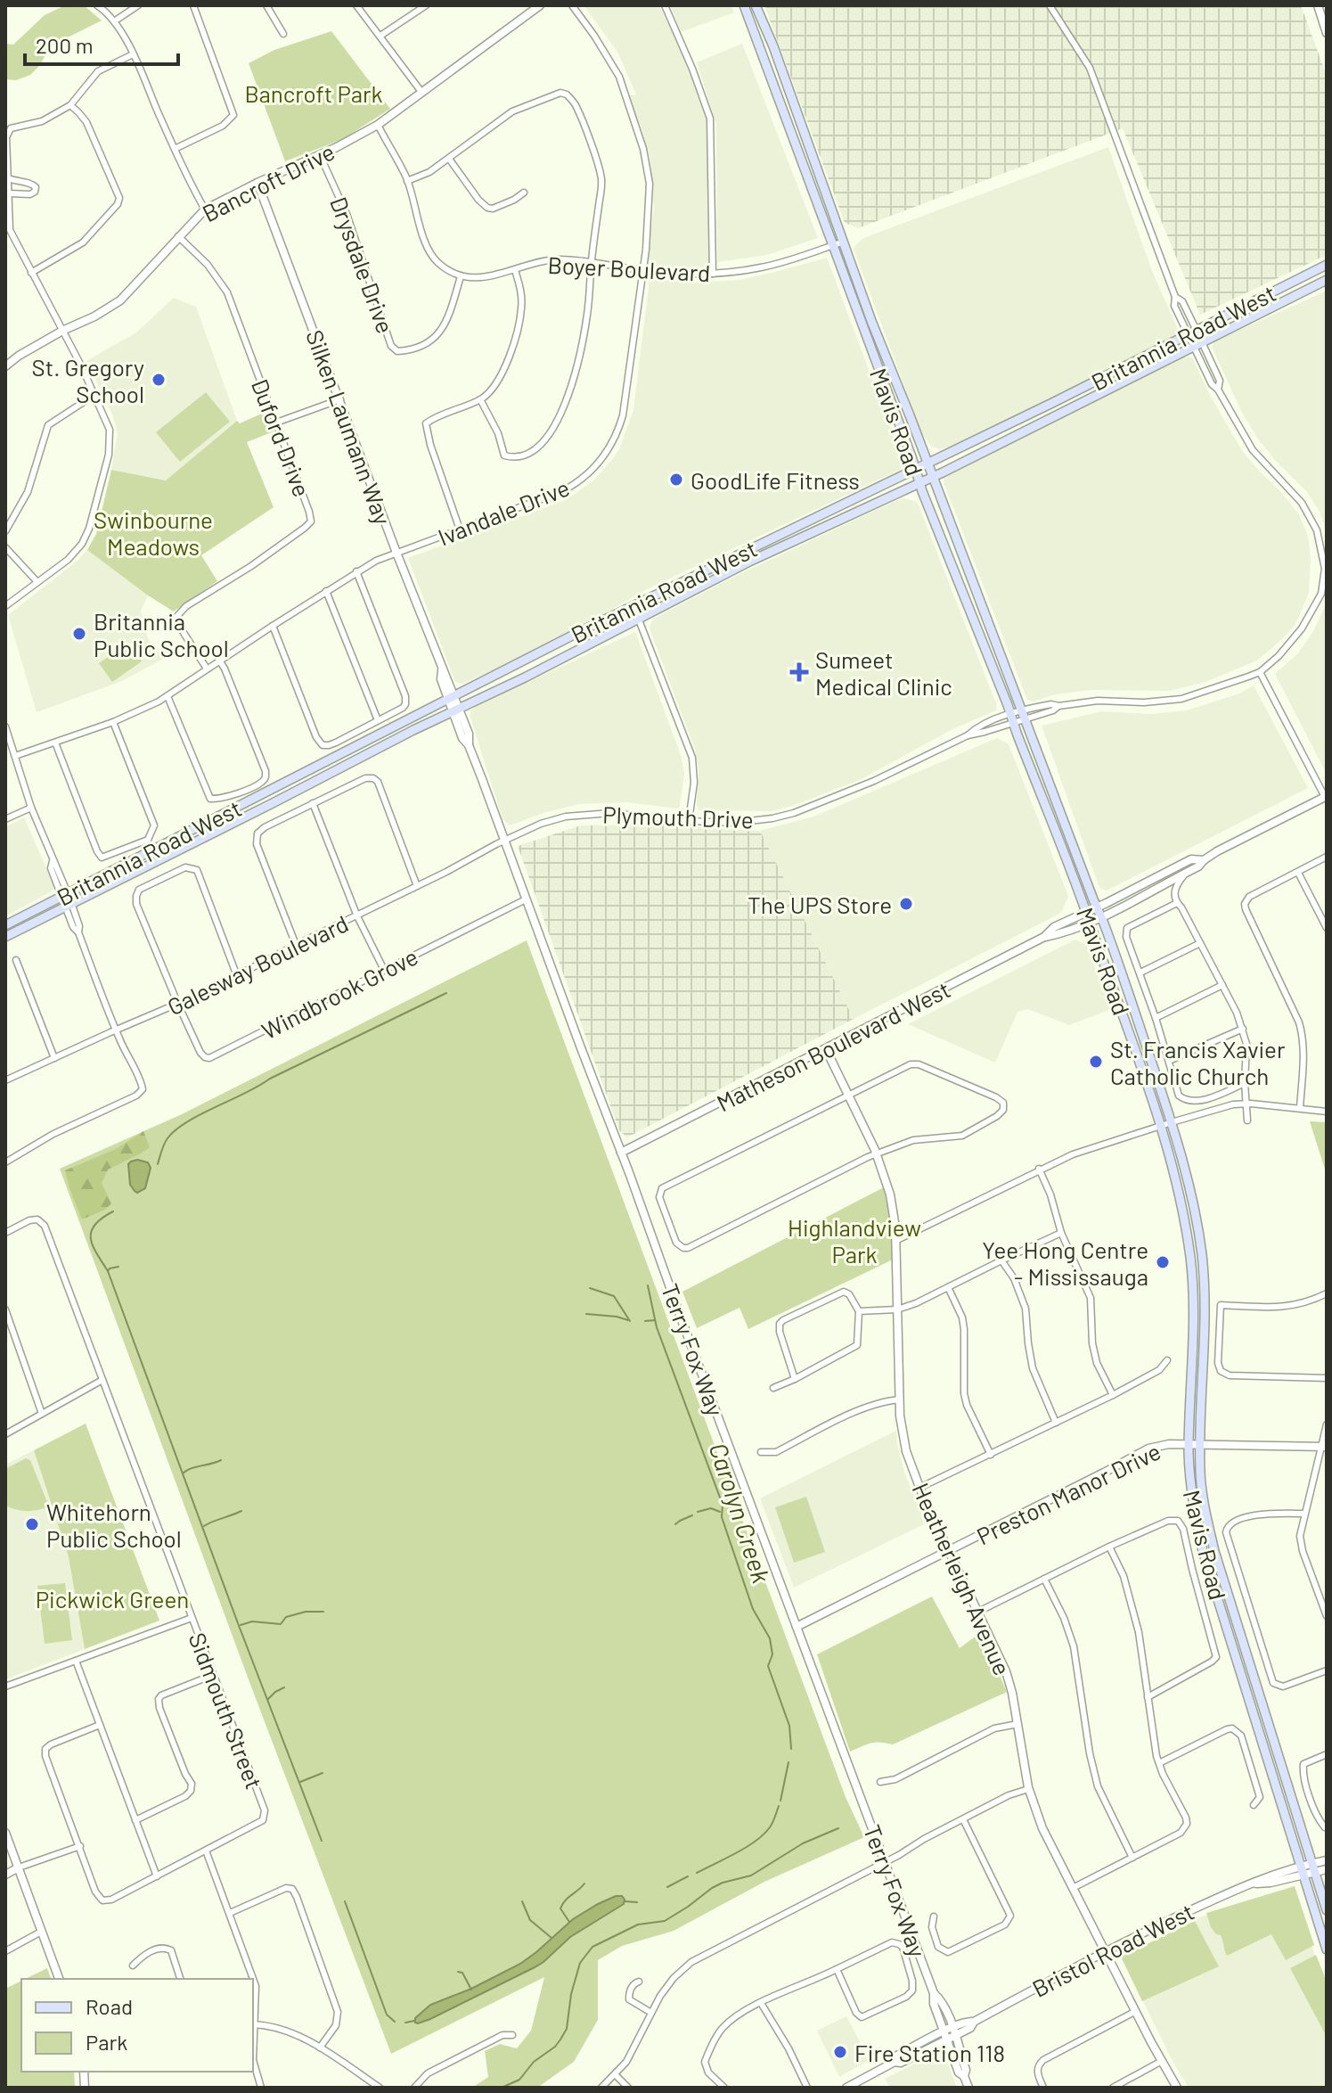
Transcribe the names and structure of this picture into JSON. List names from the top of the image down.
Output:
{
  "streets": {
    "main road": ["Britannia Road West", "Mavis Road"],
    "street": [
      "Bancroft Drive",
      "Drysdale Drive",
      "Boyer Boulevard",
      "Silken Laumann Way",
      "Duford Drive",
      "Ivandale Drive",
      "Plymouth Drive",
      "Galesway Boulevard",
      "Windbrook Grove",
      "Matheson Boulevard West",
      "Terry Fox Way",
      "Preston Manor Drive",
      "Heatherleigh Avenue",
      "Sidmouth Street",
      "Bristol Road West"
    ]
  },
  "crossings": [
    ["Bancroft Drive", "Drysdale Drive"],
    ["Bancroft Drive", "Silken Laumann Way"],
    ["Bancroft Drive", "Duford Drive"],
    ["Drysdale Drive", "Boyer Boulevard"],
    ["Boyer Boulevard", "Mavis Road"],
    ["Boyer Boulevard", "Ivandale Drive"],
    ["Britannia Road West", "Mavis Road"],
    ["Britannia Road West", "Silken Laumann Way"],
    ["Britannia Road West", "Terry Fox Way"],
    ["Mavis Road", "Plymouth Drive"],
    ["Mavis Road", "Matheson Boulevard West"],
    ["Mavis Road", "Preston Manor Drive"],
    ["Mavis Road", "Bristol Road West"],
    ["Silken Laumann Way", "Ivandale Drive"],
    ["Silken Laumann Way", "Terry Fox Way"],
    ["Duford Drive", "Ivandale Drive"],
    ["Plymouth Drive", "Galesway Boulevard"],
    ["Plymouth Drive", "Terry Fox Way"],
    ["Galesway Boulevard", "Windbrook Grove"],
    ["Galesway Boulevard", "Terry Fox Way"],
    ["Windbrook Grove", "Terry Fox Way"],
    ["Matheson Boulevard West", "Terry Fox Way"],
    ["Matheson Boulevard West", "Heatherleigh Avenue"],
    ["Terry Fox Way", "Preston Manor Drive"],
    ["Terry Fox Way", "Bristol Road West"],
    ["Preston Manor Drive", "Heatherleigh Avenue"],
    ["Heatherleigh Avenue", "Bristol Road West"]
  ],
  "water": ["Carolyn Creek"],
  "parks": [
    "Bancroft Park",
    "Swinbourne Meadows",
    "Highlandview Park",
    "Pickwick Green"
  ],
  "places": {
    "other": [
      "St. Gregory School",
      "GoodLife Fitness",
      "Britannia Public School",
      "The UPS Store",
      "St. Francis Xavier Catholic Church",
      "Yee Hong Centre - Mississauga",
      "Whitehorn Public School",
      "Fire Station 118"
    ],
    "health": ["Sumeet Medical Clinic"]
  },
  "legend": ["Road", "Park"],
  "scale_bar": "200 m"
}
